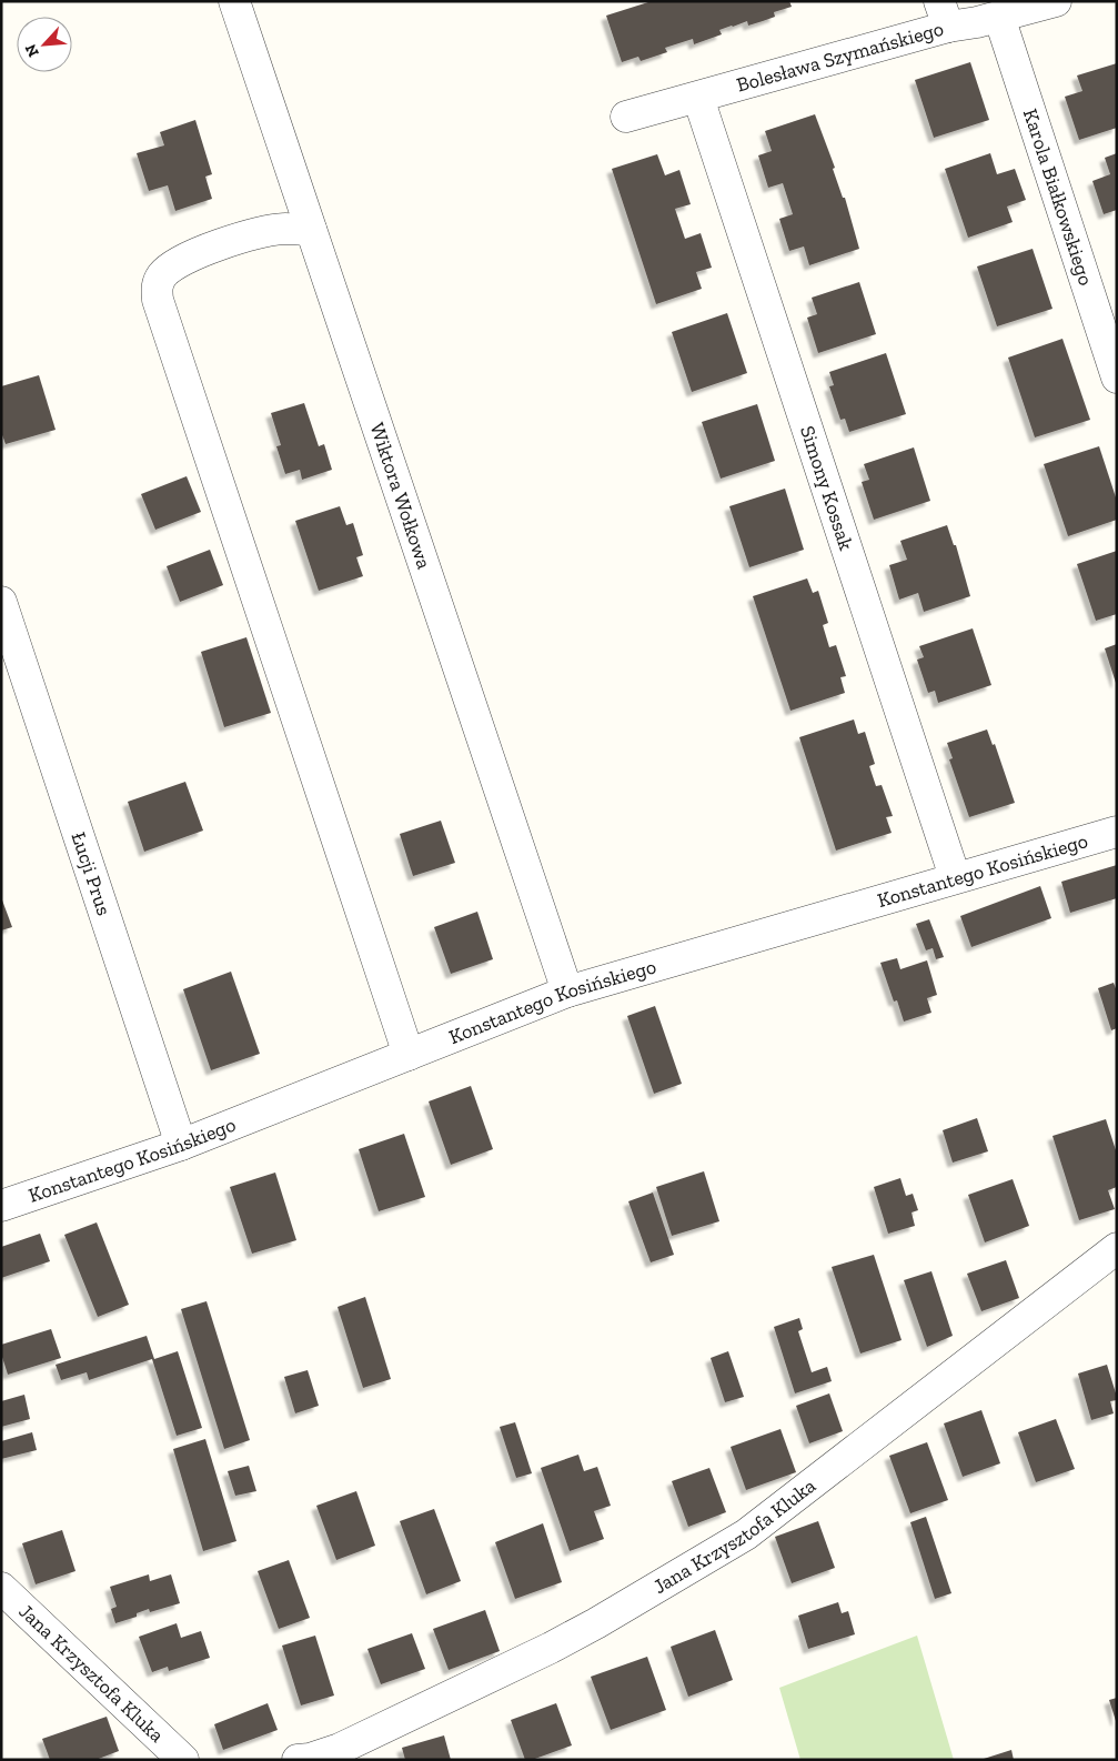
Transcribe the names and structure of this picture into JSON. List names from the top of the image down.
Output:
{
  "streets": {
    "street": [
      "Bolesława Szymańskiego",
      "Karola Białkowskiego",
      "Simony Kossak",
      "Wiktora Wołkowa",
      "Konstantego Kosińskiego",
      "Łucji Prus",
      "Jana Krzysztofa Kluka"
    ]
  },
  "crossings": [
    ["Bolesława Szymańskiego", "Karola Białkowskiego"],
    ["Bolesława Szymańskiego", "Simony Kossak"],
    ["Simony Kossak", "Konstantego Kosińskiego"],
    ["Wiktora Wołkowa", "Konstantego Kosińskiego"],
    ["Konstantego Kosińskiego", "Łucji Prus"]
  ],
  "north": "bottom left"
}
